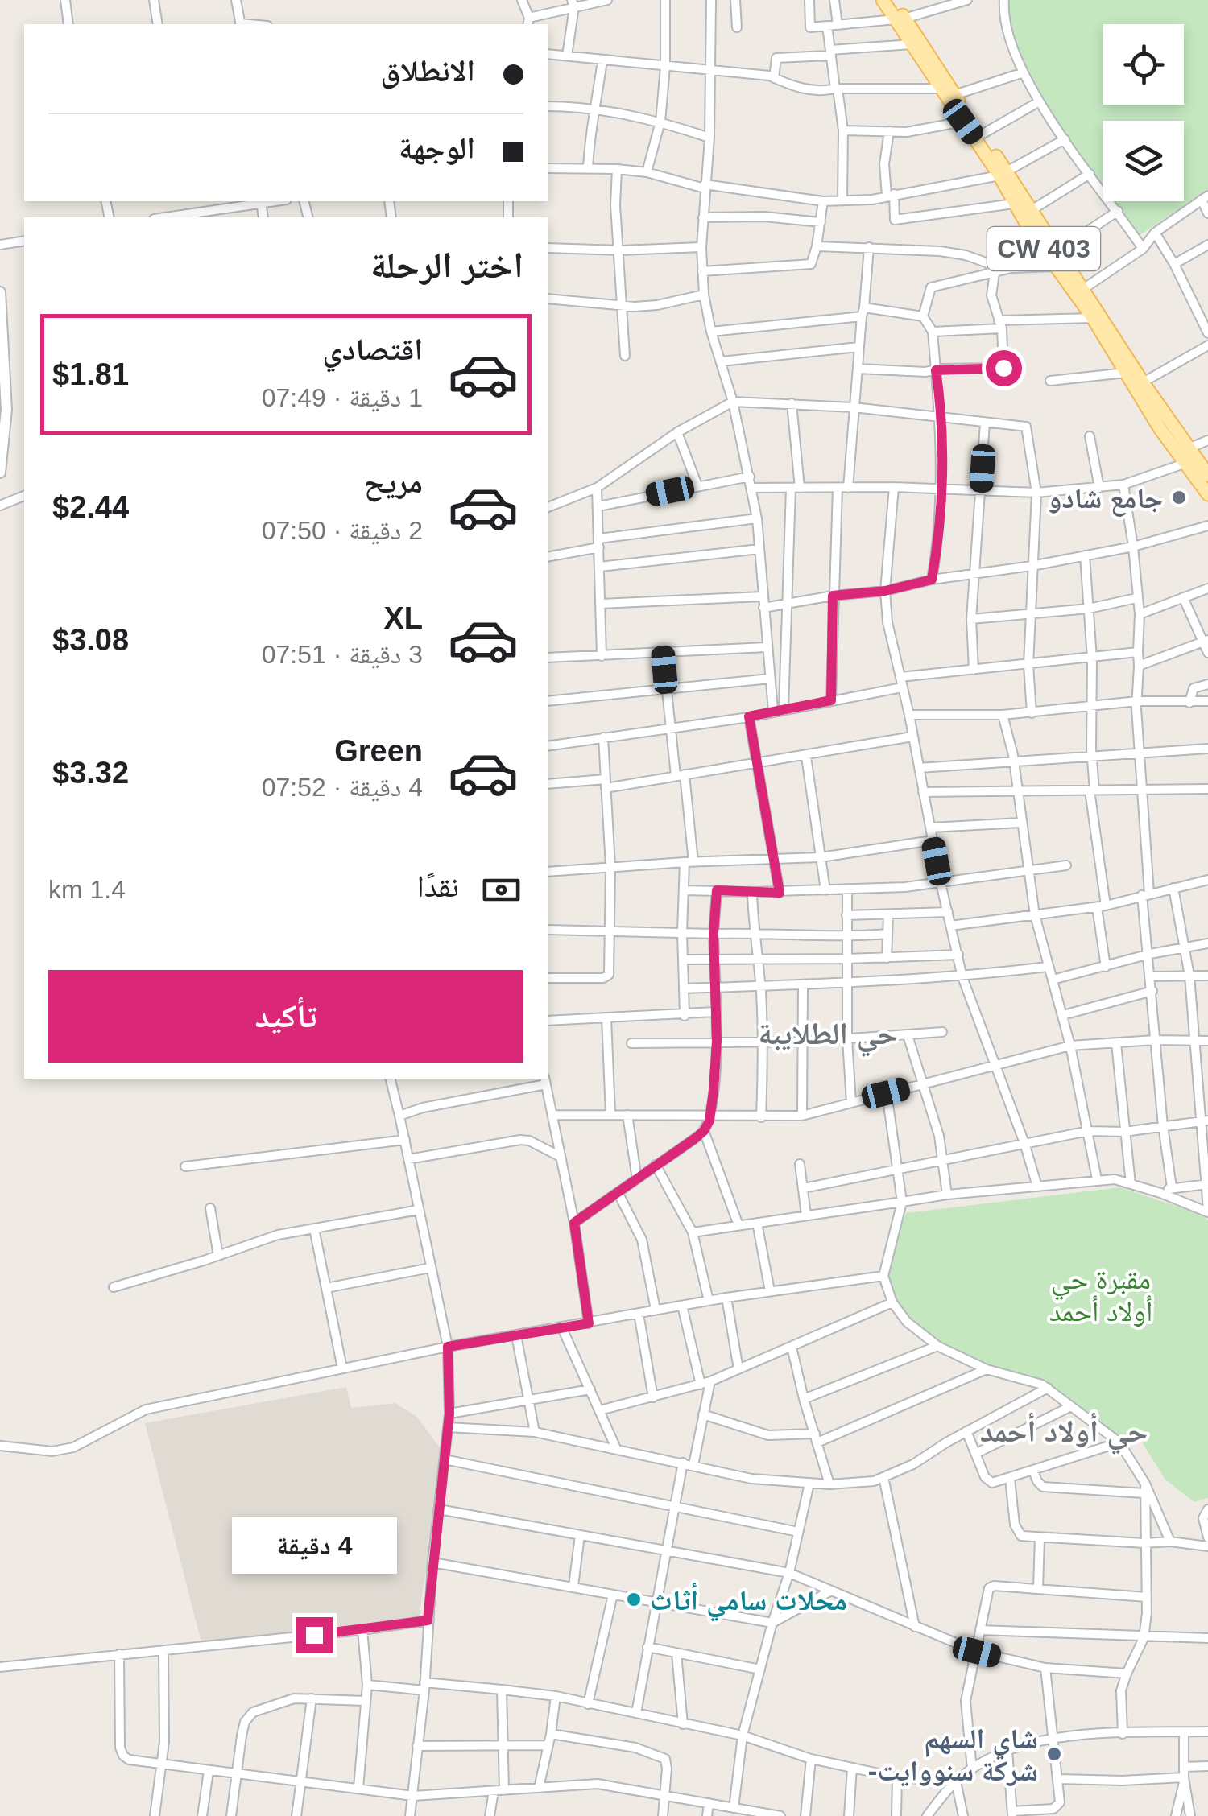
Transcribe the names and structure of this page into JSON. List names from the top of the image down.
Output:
{
  "streets": {
    "main road": ["CW 403"]
  },
  "districts": ["حي الطلايبة", "حي أولاد أحمد"],
  "parks": ["مقبرة حي أولاد أحمد"],
  "places": ["جامع شادو", "محلات سامي أثاث", "شاي السهم -شركة سنووايت"],
  "page": {
    "banner": ["الانطلاق", "الوجهة"],
    "heading": "اختر الرحلة",
    "list": [
      {
        "name": "اقتصادي",
        "note": "1 دقيقة · 07:49",
        "value": "$1.81"
      },
      {
        "name": "مريح",
        "note": "2 دقيقة · 07:50",
        "value": "$2.44"
      },
      {
        "name": "XL",
        "note": "3 دقيقة · 07:51",
        "value": "$3.08"
      },
      {
        "name": "Green",
        "note": "4 دقيقة · 07:52",
        "value": "$3.32"
      }
    ],
    "pay": ["نقدًا", "1.4 km"],
    "buttons": "تأكيد",
    "bubble": "4 دقيقة"
  }
}
